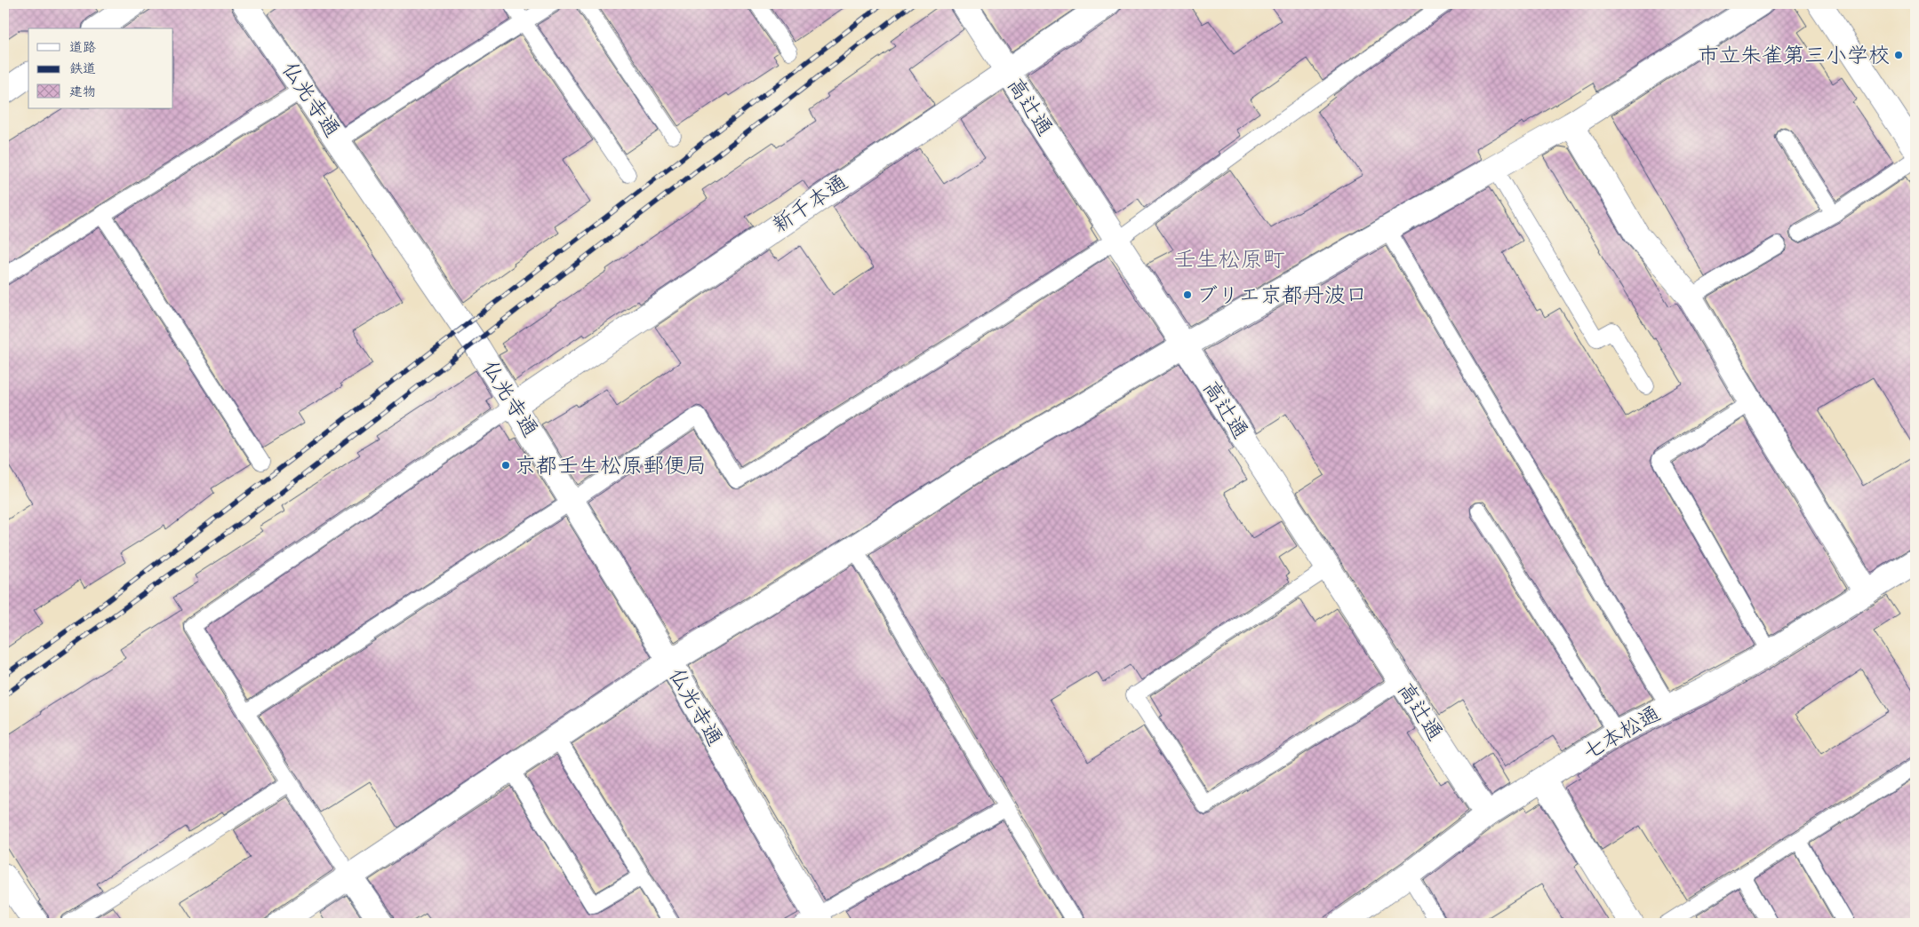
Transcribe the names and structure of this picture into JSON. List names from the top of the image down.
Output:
{
  "streets": {
    "street": [
      "仏光寺通",
      "高辻通",
      "新千本通",
      "七本松通"
    ]
  },
  "crossings": [
    ["仏光寺通", "新千本通"],
    ["高辻通", "新千本通"],
    ["高辻通", "七本松通"]
  ],
  "districts": ["壬生松原町"],
  "places": ["市立朱雀第三小学校", "ブリエ京都丹波口", "京都壬生松原郵便局"],
  "legend": ["道路", "鉄道", "建物"]
}
